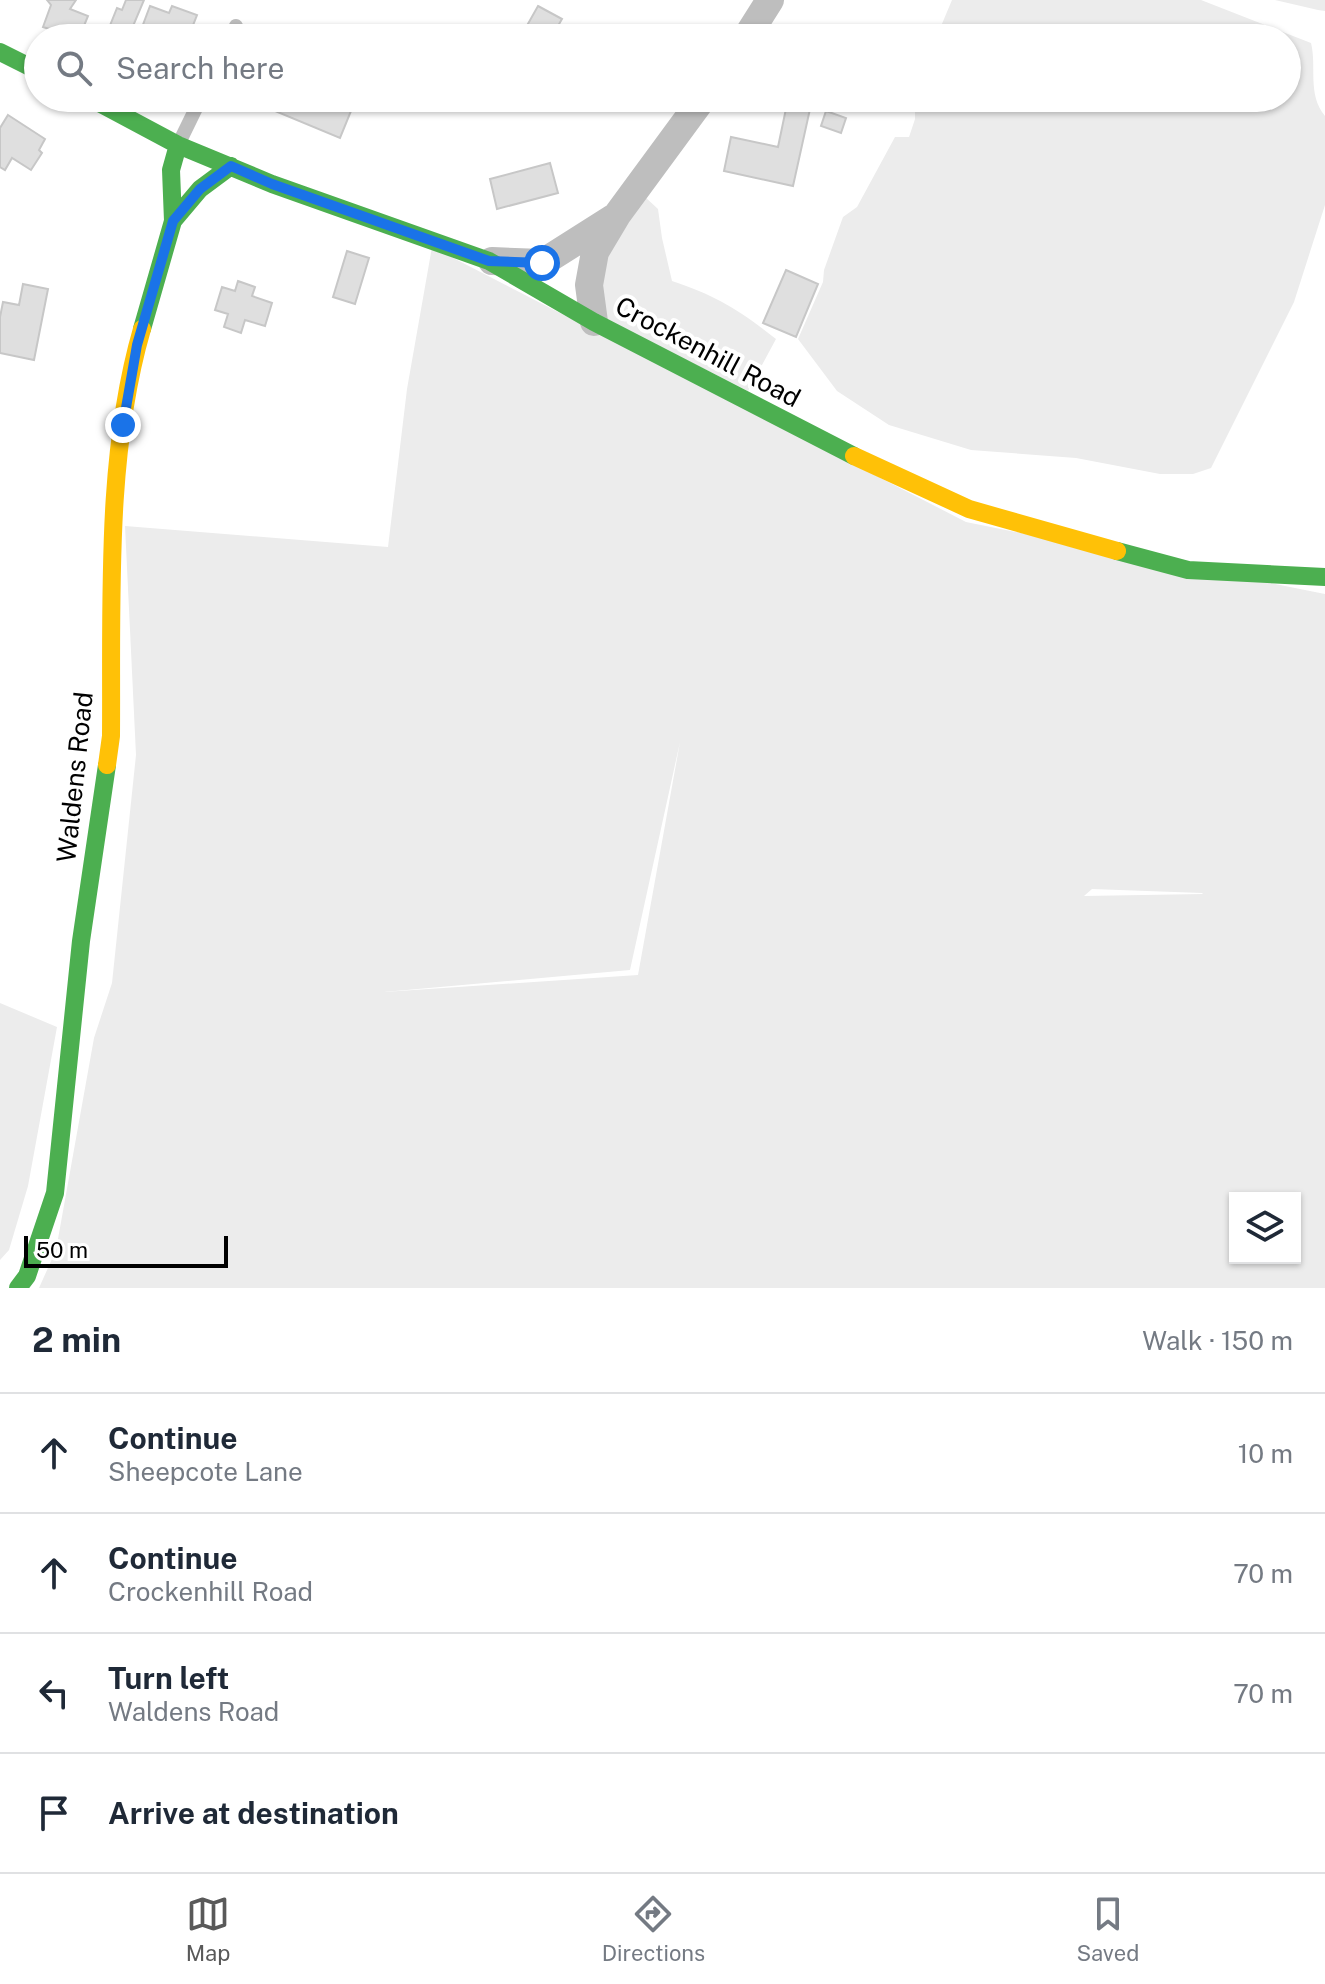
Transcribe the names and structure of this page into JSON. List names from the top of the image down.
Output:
{
  "streets": {
    "main road": ["Crockenhill Road", "Waldens Road"]
  },
  "crossings": [
    ["Crockenhill Road", "Waldens Road"]
  ],
  "scale_bar": "50 m",
  "page": {
    "search": "Search here",
    "scale": "50 m",
    "heading": ["2 min", "Walk · 150 m"],
    "list": [
      ["Continue", "Sheepcote Lane", "10 m"],
      ["Continue", "Crockenhill Road", "70 m"],
      ["Turn left", "Waldens Road", "70 m"],
      "Arrive at destination"
    ],
    "nav": ["Map", "Directions", "Saved"]
  }
}
